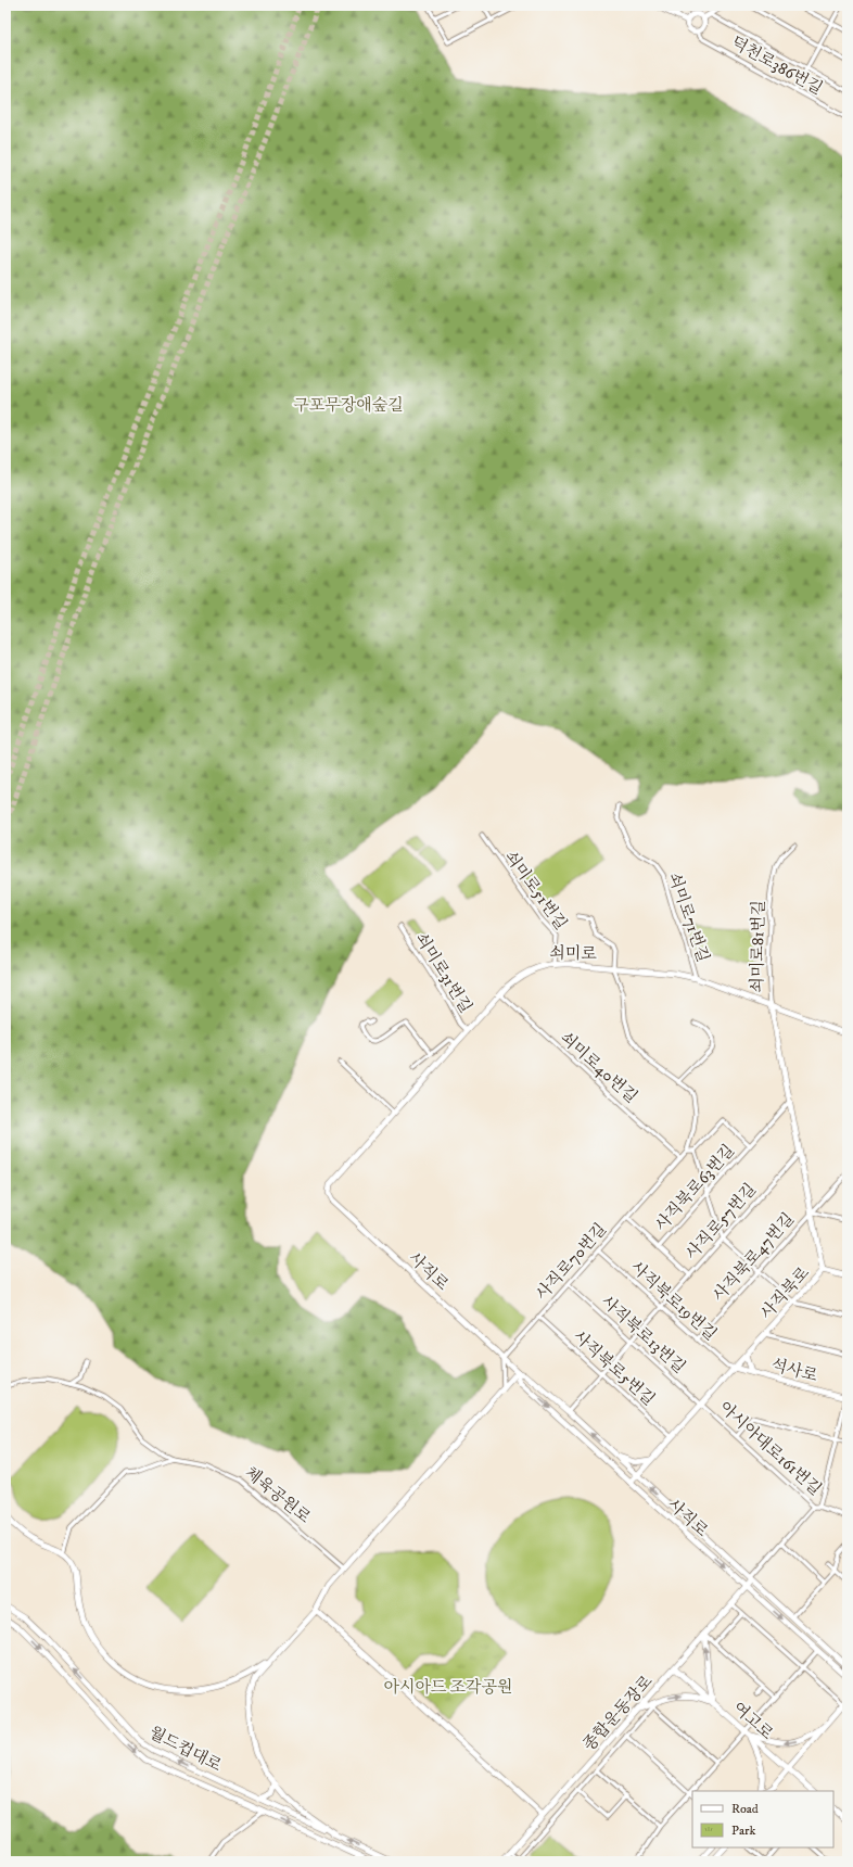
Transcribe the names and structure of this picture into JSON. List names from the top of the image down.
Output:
{
  "streets": {
    "main road": [
      "쇠미로",
      "사직로",
      "사직북로",
      "석사로",
      "종합운동장로",
      "여고로",
      "월드컵대로"
    ],
    "street": [
      "덕천로386번길",
      "쇠미로51번길",
      "쇠미로71번길",
      "쇠미로81번길",
      "쇠미로31번길",
      "쇠미로40번길",
      "사직북로63번길",
      "사직로57번길",
      "사직북로47번길",
      "사직로70번길",
      "사직북로19번길",
      "사직북로13번길",
      "사직북로5번길",
      "아시아대로161번길",
      "체육공원로"
    ]
  },
  "crossings": [
    ["쇠미로51번길", "쇠미로"],
    ["쇠미로71번길", "쇠미로"],
    ["쇠미로81번길", "쇠미로"],
    ["쇠미로81번길", "사직북로"],
    ["쇠미로", "쇠미로31번길"],
    ["쇠미로", "쇠미로40번길"],
    ["쇠미로", "사직로"],
    ["쇠미로", "사직북로"],
    ["쇠미로40번길", "사직로70번길"],
    ["사직북로63번길", "사직북로"],
    ["사직로57번길", "사직로"],
    ["사직로57번길", "사직북로"],
    ["사직로57번길", "사직북로19번길"],
    ["사직로57번길", "사직북로13번길"],
    ["사직로57번길", "사직북로5번길"],
    ["사직북로47번길", "사직북로"],
    ["사직북로47번길", "사직북로19번길"],
    ["사직로70번길", "사직로"],
    ["사직로70번길", "사직북로19번길"],
    ["사직로70번길", "사직북로13번길"],
    ["사직로70번길", "사직북로5번길"],
    ["사직로", "사직북로"],
    ["사직로", "종합운동장로"],
    ["사직북로", "사직북로19번길"],
    ["사직북로", "사직북로13번길"],
    ["사직북로", "사직북로5번길"],
    ["사직북로", "석사로"],
    ["사직북로", "아시아대로161번길"],
    ["사직북로19번길", "석사로"],
    ["사직북로13번길", "아시아대로161번길"],
    ["종합운동장로", "여고로"]
  ],
  "parks": ["구포무장애숲길", "아시아드 조각공원"],
  "legend": ["Road", "Park"]
}
